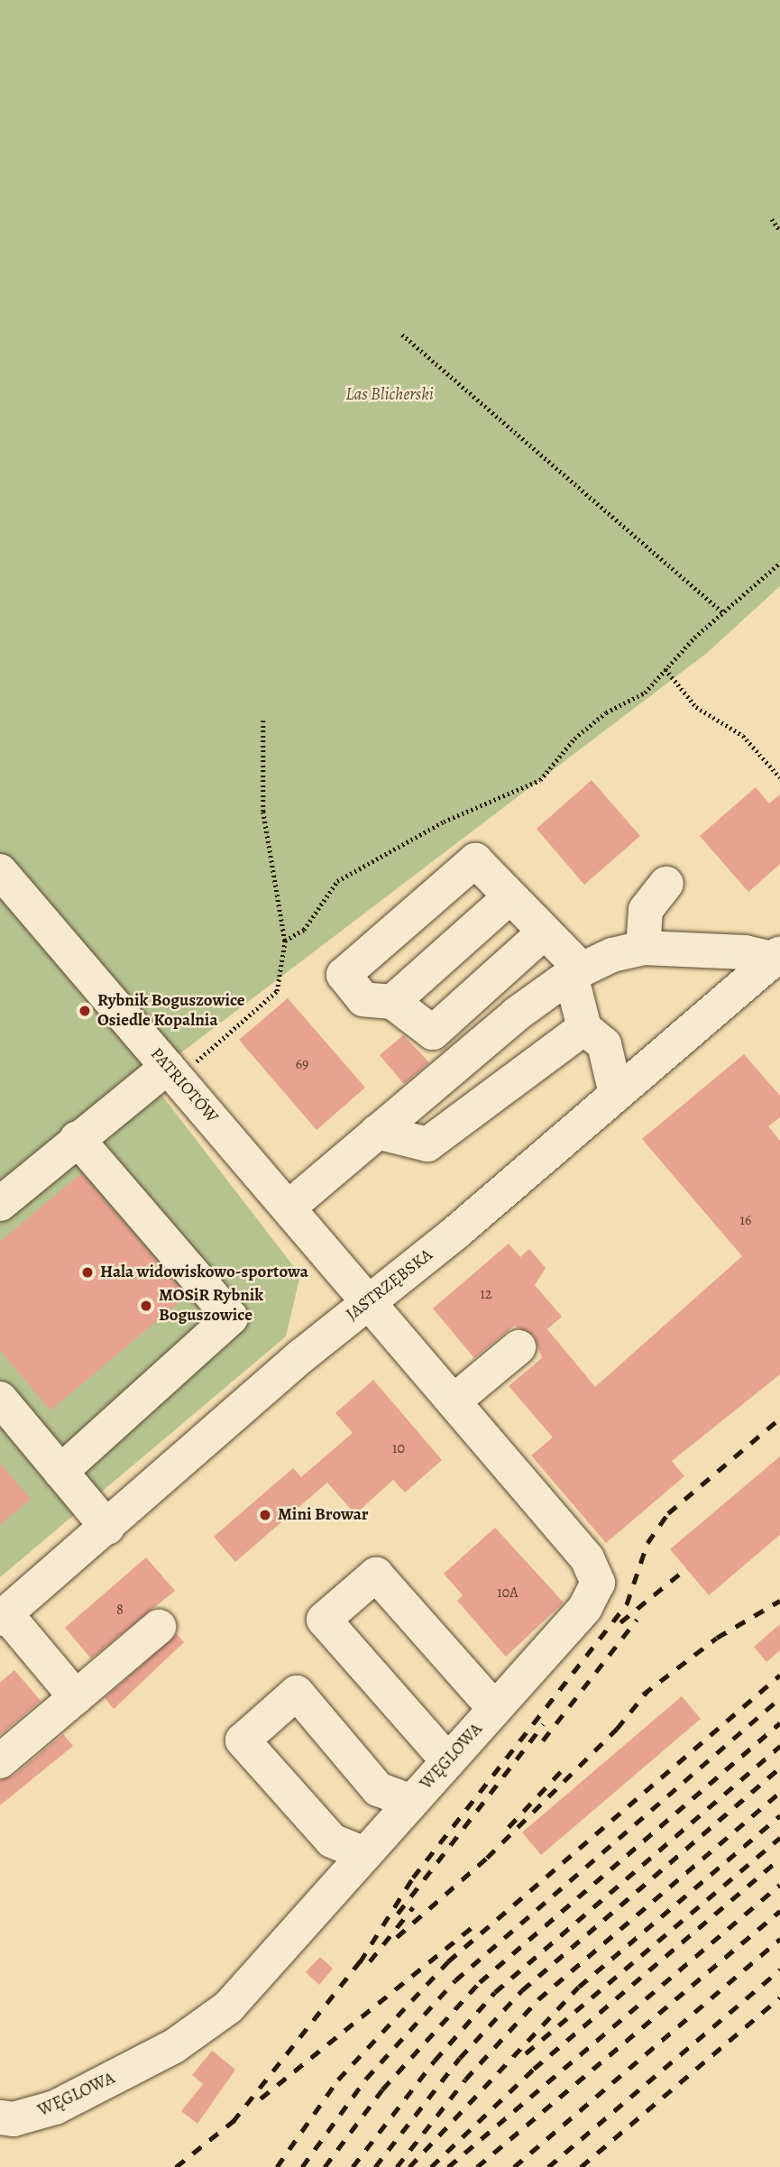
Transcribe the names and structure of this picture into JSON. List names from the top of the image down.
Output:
{
  "streets": {
    "street": ["PATRIOTÓW", "JASTRZĘBSKA", "WĘGLOWA"]
  },
  "crossings": [
    ["PATRIOTÓW", "JASTRZĘBSKA"],
    ["PATRIOTÓW", "WĘGLOWA"],
    ["JASTRZĘBSKA", "WĘGLOWA"]
  ],
  "parks": ["Las Blicherski"],
  "places": [
    "Rybnik Boguszowice Osiedle Kopalnia",
    "Hala widowiskowo-sportowa",
    "MOSiR Rybnik Boguszowice",
    "Mini Browar"
  ],
  "house_numbers": [
    "69",
    "16",
    "12",
    "10",
    "10A",
    "8"
  ]
}
